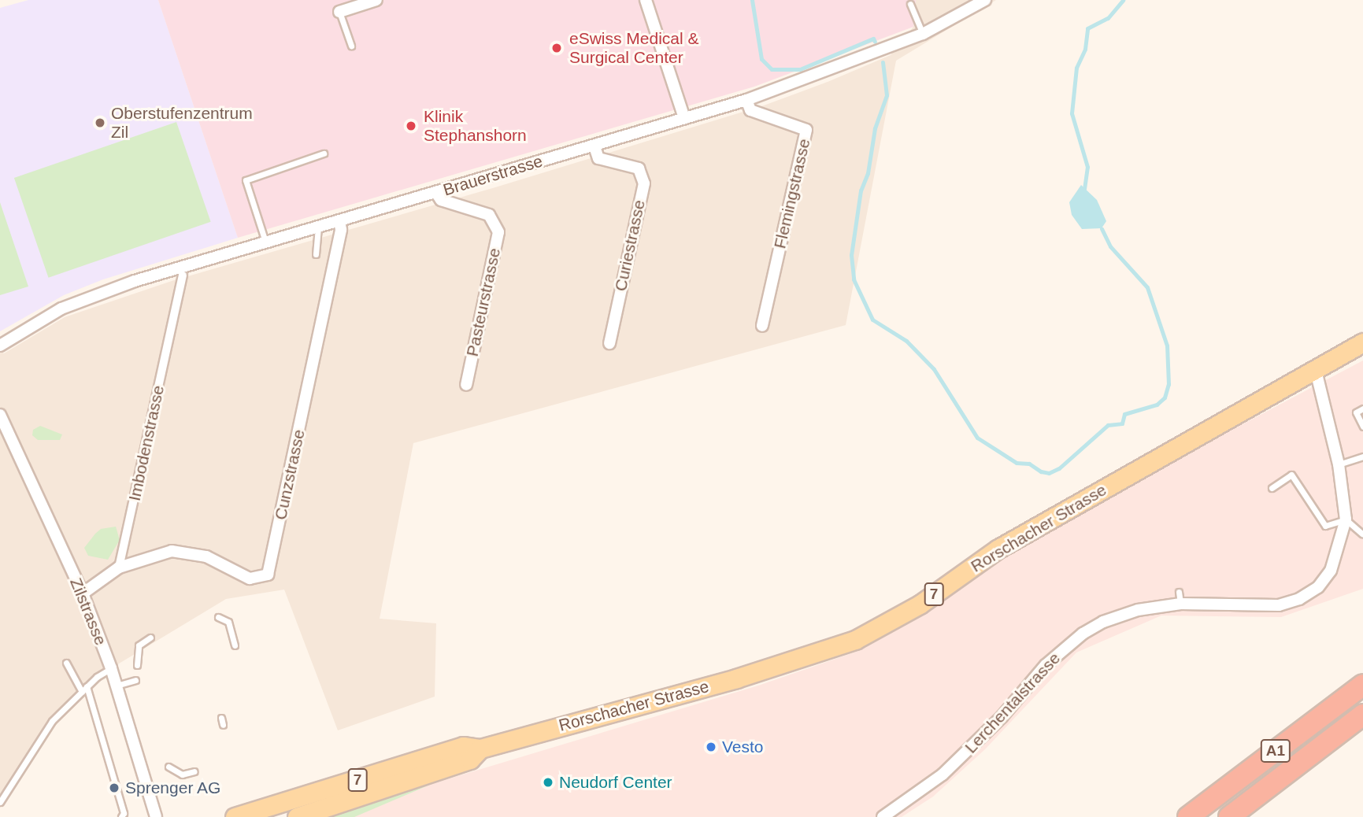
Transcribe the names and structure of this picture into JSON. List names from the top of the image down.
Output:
{
  "streets": {
    "highway": ["A1"],
    "main road": ["Rorschacher Strasse", "7"],
    "street": [
      "Brauerstrasse",
      "Flemingstrasse",
      "Curiestrasse",
      "Pasteurstrasse",
      "Imbodenstrasse",
      "Cunzstrasse",
      "Zilstrasse",
      "Lerchentalstrasse"
    ]
  },
  "crossings": [
    ["Brauerstrasse", "Flemingstrasse"],
    ["Brauerstrasse", "Curiestrasse"],
    ["Brauerstrasse", "Pasteurstrasse"],
    ["Brauerstrasse", "Cunzstrasse"],
    ["Imbodenstrasse", "Cunzstrasse"],
    ["Rorschacher Strasse", "Lerchentalstrasse"]
  ],
  "places": [
    "eSwiss Medical & Surgical Center",
    "Oberstufenzentrum Zil",
    "Klinik Stephanshorn",
    "Vesto",
    "Neudorf Center",
    "Sprenger AG"
  ]
}
